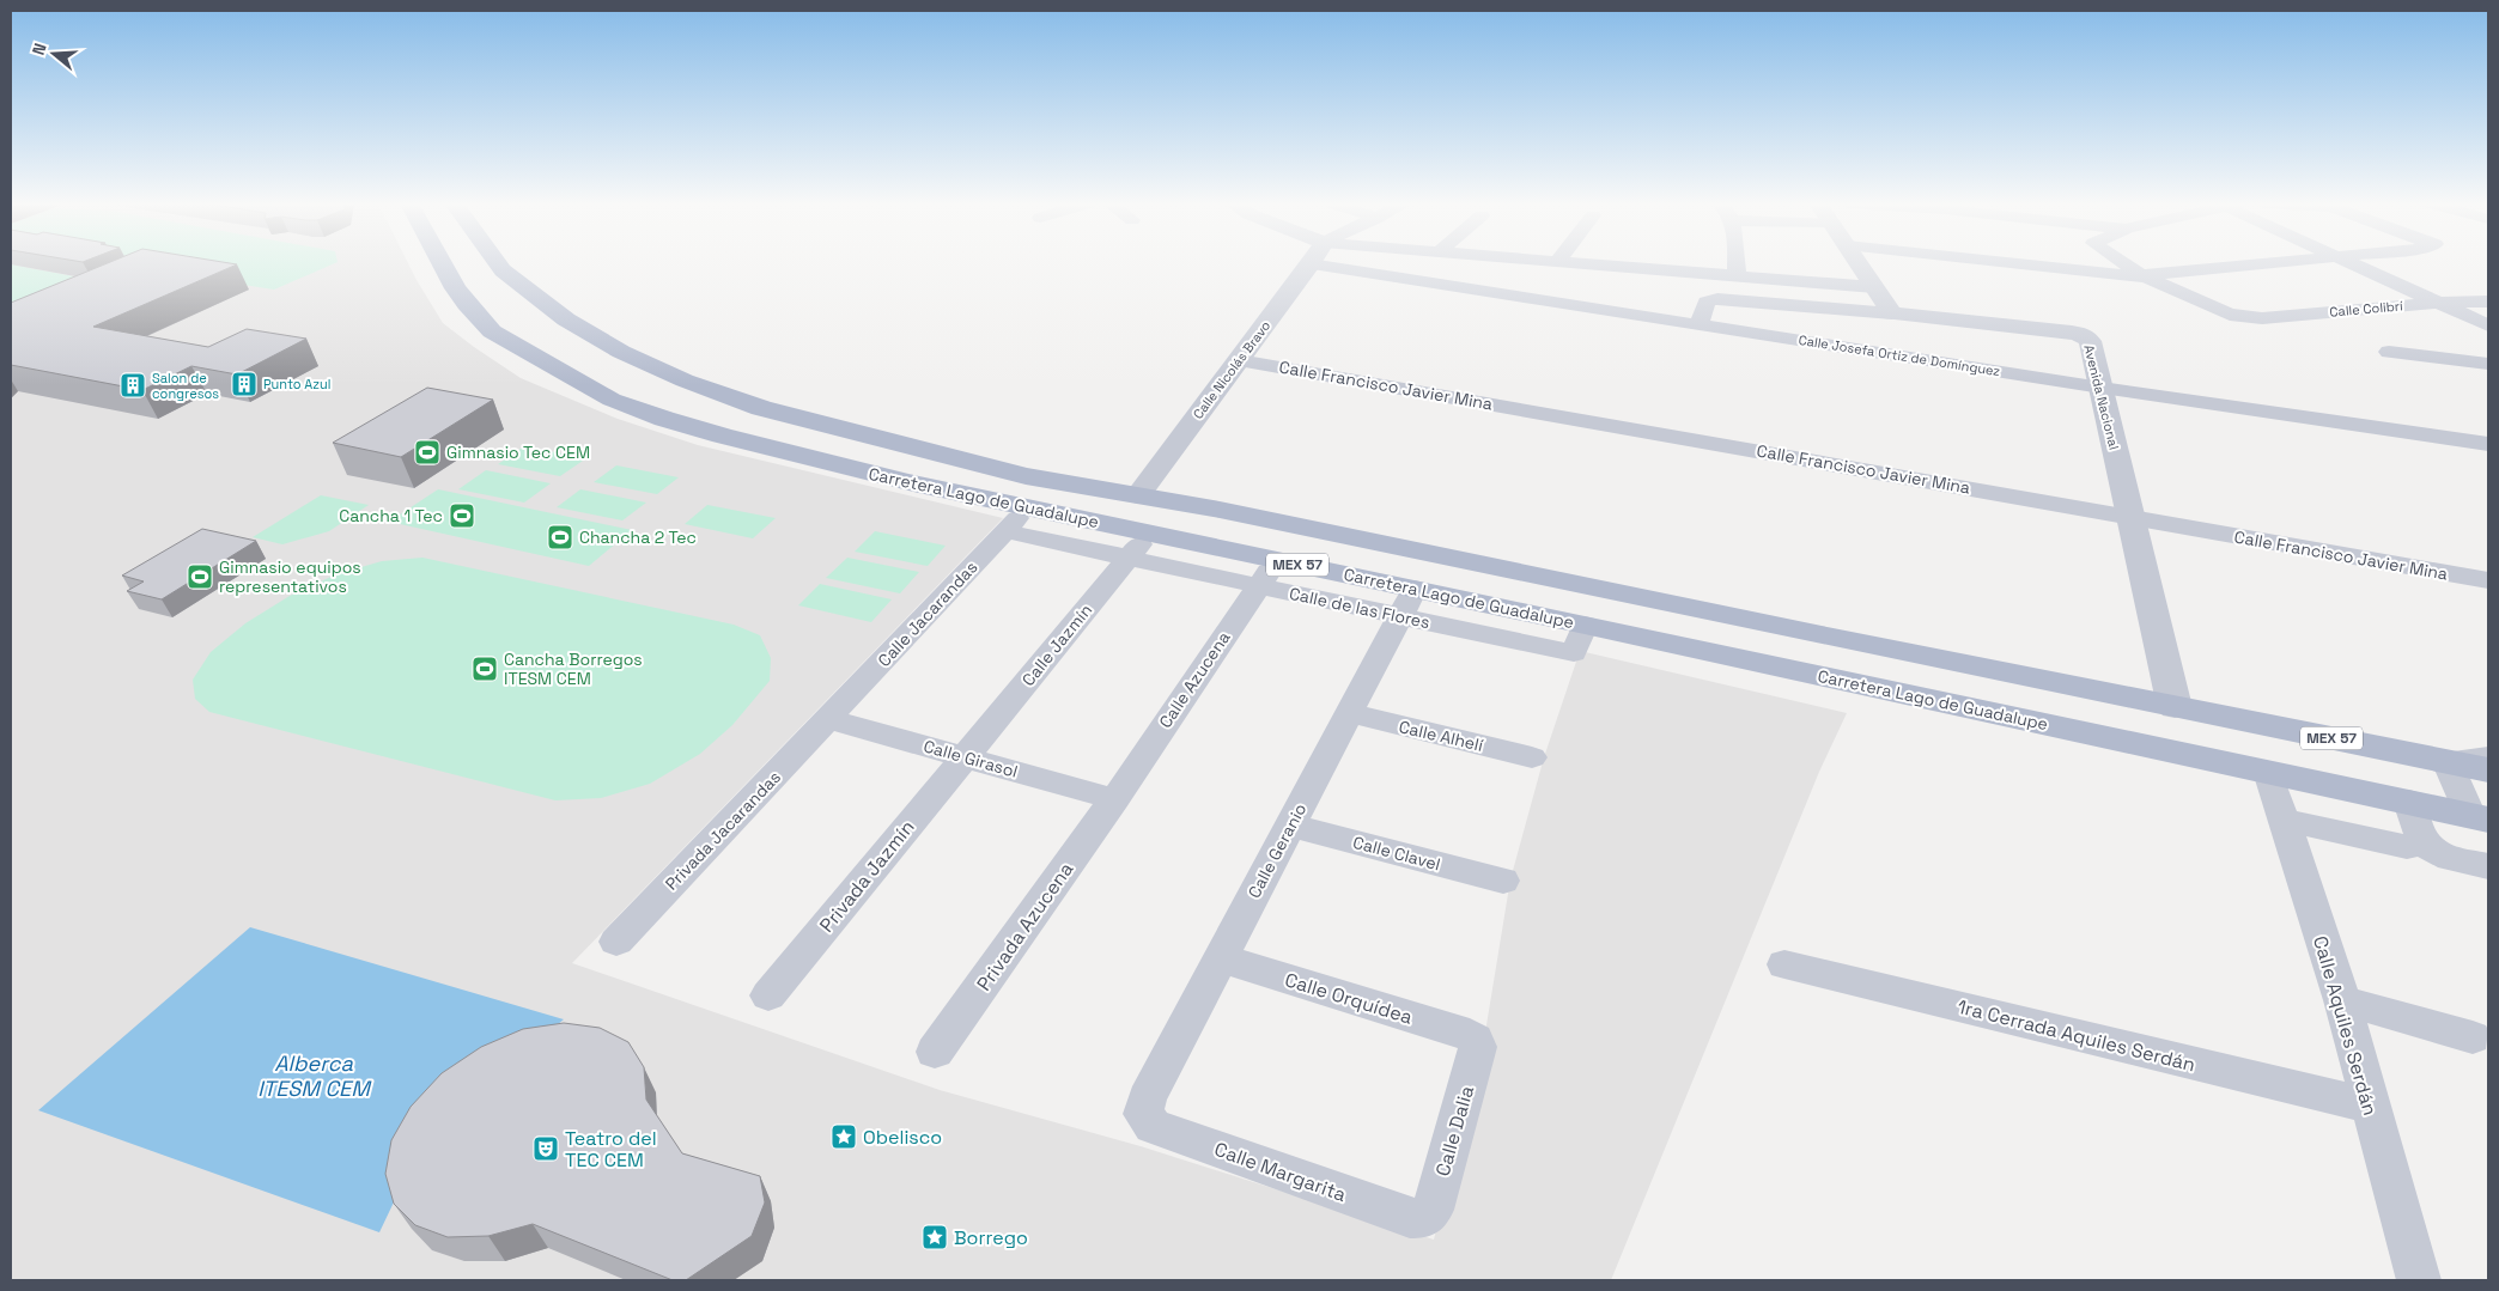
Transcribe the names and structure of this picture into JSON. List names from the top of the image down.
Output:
{
  "streets": {
    "main road": ["Carretera Lago de Guadalupe", "MEX 57"],
    "street": [
      "Calle Colibrí",
      "Calle Josefa Ortiz de Domínguez",
      "Calle Nicolás Bravo",
      "Calle Francisco Javier Mina",
      "Avenida Nacional",
      "Calle de las Flores",
      "Calle Jacarandas",
      "Calle Jazmín",
      "Calle Azucena",
      "Calle Alhelí",
      "Calle Girasol",
      "Privada Jacarandas",
      "Calle Geranio",
      "Calle Clavel",
      "Privada Jazmín",
      "Privada Azucena",
      "Calle Orquídea",
      "Calle Aquiles Serdán",
      "1ra Cerrada Aquiles Serdán",
      "Calle Dalia",
      "Calle Margarita"
    ]
  },
  "crossings": [
    ["Calle Josefa Ortiz de Domínguez", "Calle Nicolás Bravo"],
    ["Calle Josefa Ortiz de Domínguez", "Avenida Nacional"],
    ["Calle Nicolás Bravo", "Calle Francisco Javier Mina"],
    ["Calle Nicolás Bravo", "Carretera Lago de Guadalupe"],
    ["Calle Francisco Javier Mina", "Avenida Nacional"],
    ["Avenida Nacional", "Carretera Lago de Guadalupe"],
    ["Carretera Lago de Guadalupe", "Calle de las Flores"],
    ["Carretera Lago de Guadalupe", "Calle Jacarandas"],
    ["Carretera Lago de Guadalupe", "Calle Jazmín"],
    ["Carretera Lago de Guadalupe", "Calle Azucena"],
    ["Carretera Lago de Guadalupe", "Calle Geranio"],
    ["Carretera Lago de Guadalupe", "Calle Aquiles Serdán"],
    ["Calle de las Flores", "Calle Jacarandas"],
    ["Calle de las Flores", "Calle Jazmín"],
    ["Calle de las Flores", "Calle Azucena"],
    ["Calle de las Flores", "Calle Geranio"],
    ["Calle Jacarandas", "Calle Girasol"],
    ["Calle Jacarandas", "Privada Jacarandas"],
    ["Calle Jazmín", "Calle Girasol"],
    ["Calle Jazmín", "Privada Jazmín"],
    ["Calle Azucena", "Calle Girasol"],
    ["Calle Azucena", "Privada Azucena"],
    ["Calle Alhelí", "Calle Geranio"],
    ["Calle Girasol", "Privada Jacarandas"],
    ["Calle Girasol", "Privada Jazmín"],
    ["Calle Girasol", "Privada Azucena"],
    ["Calle Geranio", "Calle Clavel"],
    ["Calle Geranio", "Calle Orquídea"],
    ["Calle Geranio", "Calle Margarita"],
    ["Calle Orquídea", "Calle Dalia"],
    ["Calle Aquiles Serdán", "1ra Cerrada Aquiles Serdán"],
    ["Calle Dalia", "Calle Margarita"]
  ],
  "water": ["Alberca ITESM CEM"],
  "places": {
    "building": ["Punto Azul", "Salon de congresos"],
    "sports": [
      "Gimnasio Tec CEM",
      "Cancha 1 Tec",
      "Chancha 2 Tec",
      "Gimnasio equipos representativos",
      "Cancha Borregos ITESM CEM"
    ],
    "place": ["Obelisco", "Borrego"],
    "theatre": ["Teatro del TEC CEM"]
  },
  "north": "left"
}
